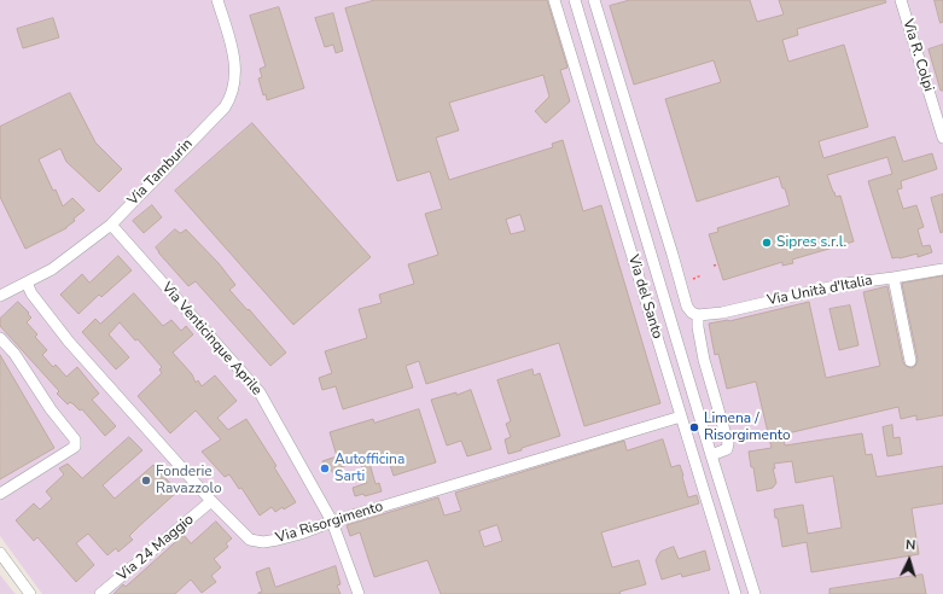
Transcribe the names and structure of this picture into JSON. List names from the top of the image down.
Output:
{
  "streets": {
    "street": [
      "Via R. Colpi",
      "Via Tamburin",
      "Via Unità d'Italia",
      "Via del Santo",
      "Via Venticinque Aprile",
      "Via Risorgimento",
      "Via 24 Maggio"
    ]
  },
  "crossings": [
    ["Via Tamburin", "Via Venticinque Aprile"],
    ["Via Tamburin", "Via Risorgimento"],
    ["Via del Santo", "Via Risorgimento"],
    ["Via Venticinque Aprile", "Via Risorgimento"],
    ["Via Risorgimento", "Via 24 Maggio"]
  ],
  "places": [
    "Sipres s.r.l.",
    "Limena / Risorgimento",
    "Autofficina Sarti",
    "Fonderie Ravazzolo"
  ],
  "north": "top"
}
